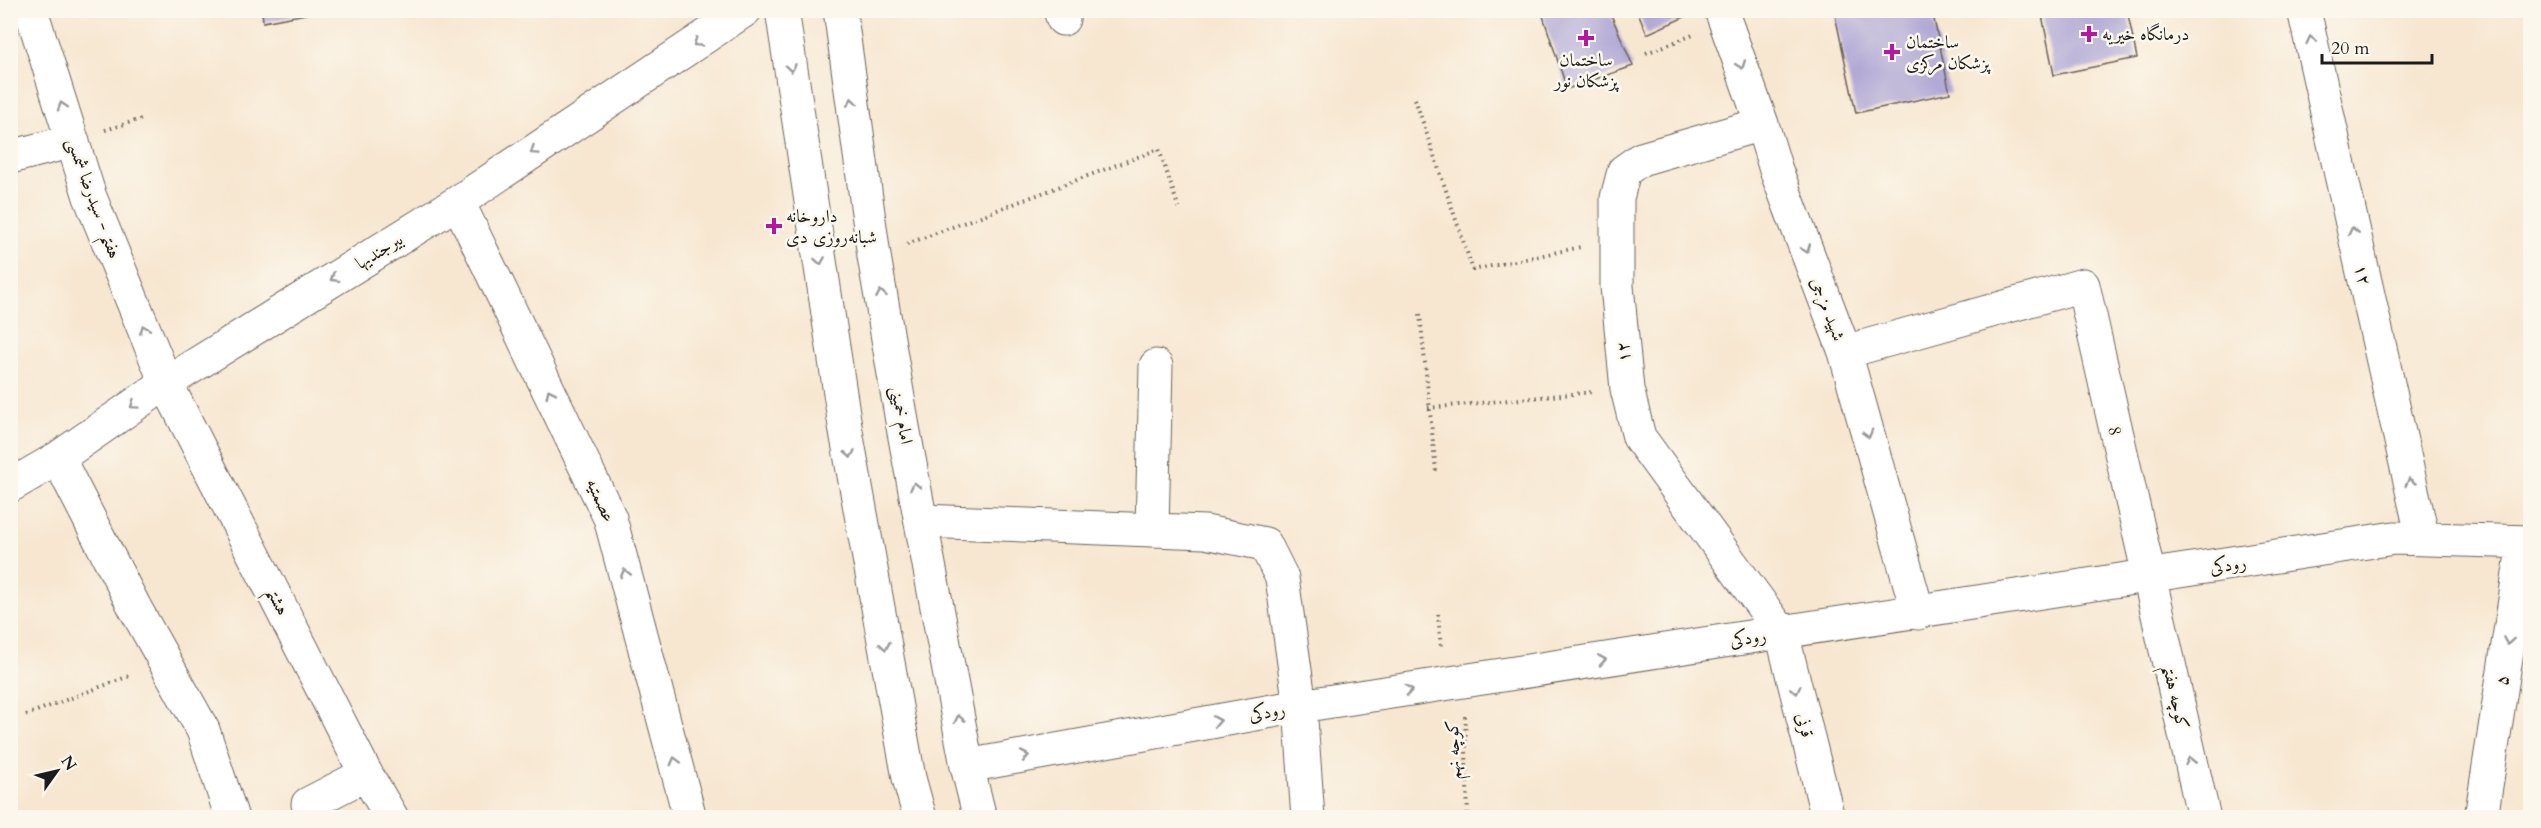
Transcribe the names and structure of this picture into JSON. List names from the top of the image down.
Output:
{
  "streets": {
    "street": [
      "هفتم - سیدرضا شمسی",
      "بیرجندیها",
      "۱۲",
      "شهید مزجی",
      "امام خمینی",
      "8",
      "عصمتیه",
      "رودکی",
      "هشتم",
      "۵",
      "کوچه هفتم",
      "قرنی"
    ],
    "path": ["کوچه نهم"]
  },
  "crossings": [
    ["هفتم - سیدرضا شمسی", "بیرجندیها"],
    ["هفتم - سیدرضا شمسی", "هشتم"],
    ["بیرجندیها", "عصمتیه"],
    ["بیرجندیها", "هشتم"],
    ["۱۲", "شهید مزجی"],
    ["۱۲", "رودکی"],
    ["۱۲", "قرنی"],
    ["شهید مزجی", "8"],
    ["شهید مزجی", "رودکی"],
    ["امام خمینی", "رودکی"],
    ["8", "رودکی"],
    ["8", "کوچه هفتم"],
    ["رودکی", "۵"],
    ["رودکی", "کوچه هفتم"],
    ["رودکی", "قرنی"],
    ["رودکی", "کوچه نهم"]
  ],
  "one_way": [
    "هفتم - سیدرضا شمسی",
    "بیرجندیها",
    "۱۲",
    "شهید مزجی",
    "رودکی",
    "۵",
    "کوچه هفتم",
    "قرنی"
  ],
  "places": {
    "health": [
      "درمانگاه خیریه",
      "ساختمان پزشکان نور",
      "ساختمان پزشکان مرکزی",
      "داروخانه شبانه‌روزی دی"
    ]
  },
  "scale_bar": "20 m",
  "north": "top right"
}
